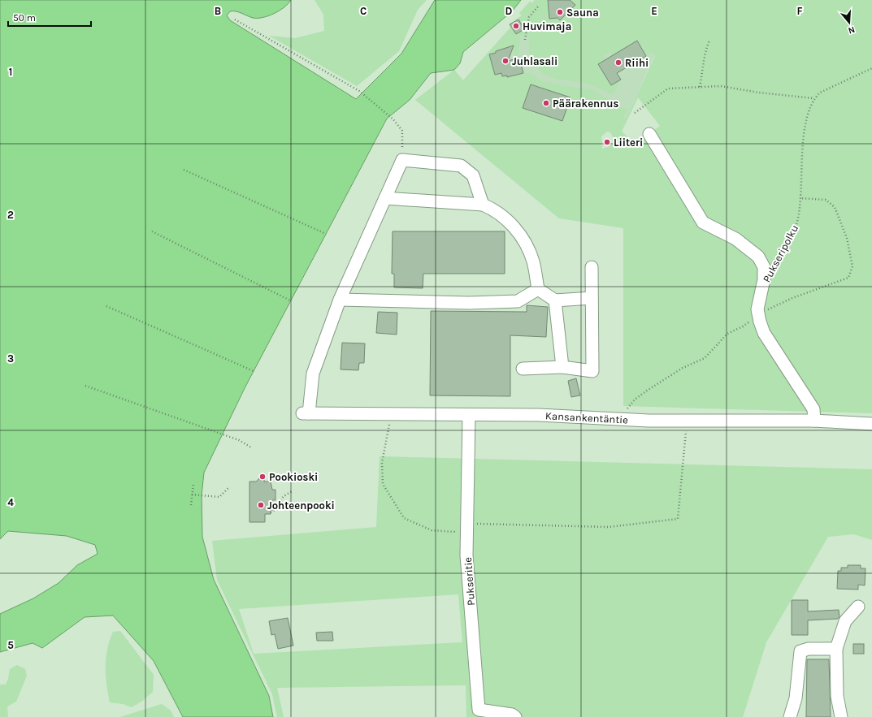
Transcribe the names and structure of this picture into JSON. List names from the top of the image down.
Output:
{
  "streets": {
    "street": ["Pukseripolku", "Kansankentäntie", "Pukseritie"]
  },
  "crossings": [
    ["Pukseripolku", "Kansankentäntie"],
    ["Kansankentäntie", "Pukseritie"]
  ],
  "places": [
    "Sauna",
    "Huvimaja",
    "Juhlasali",
    "Riihi",
    "Päärakennus",
    "Liiteri",
    "Pookioski",
    "Johteenpooki"
  ],
  "scale_bar": "50 m",
  "north": "bottom",
  "grid": {
    "columns": [
      "B",
      "C",
      "D",
      "E",
      "F"
    ],
    "rows": [
      "1",
      "2",
      "3",
      "4",
      "5"
    ]
  }
}
